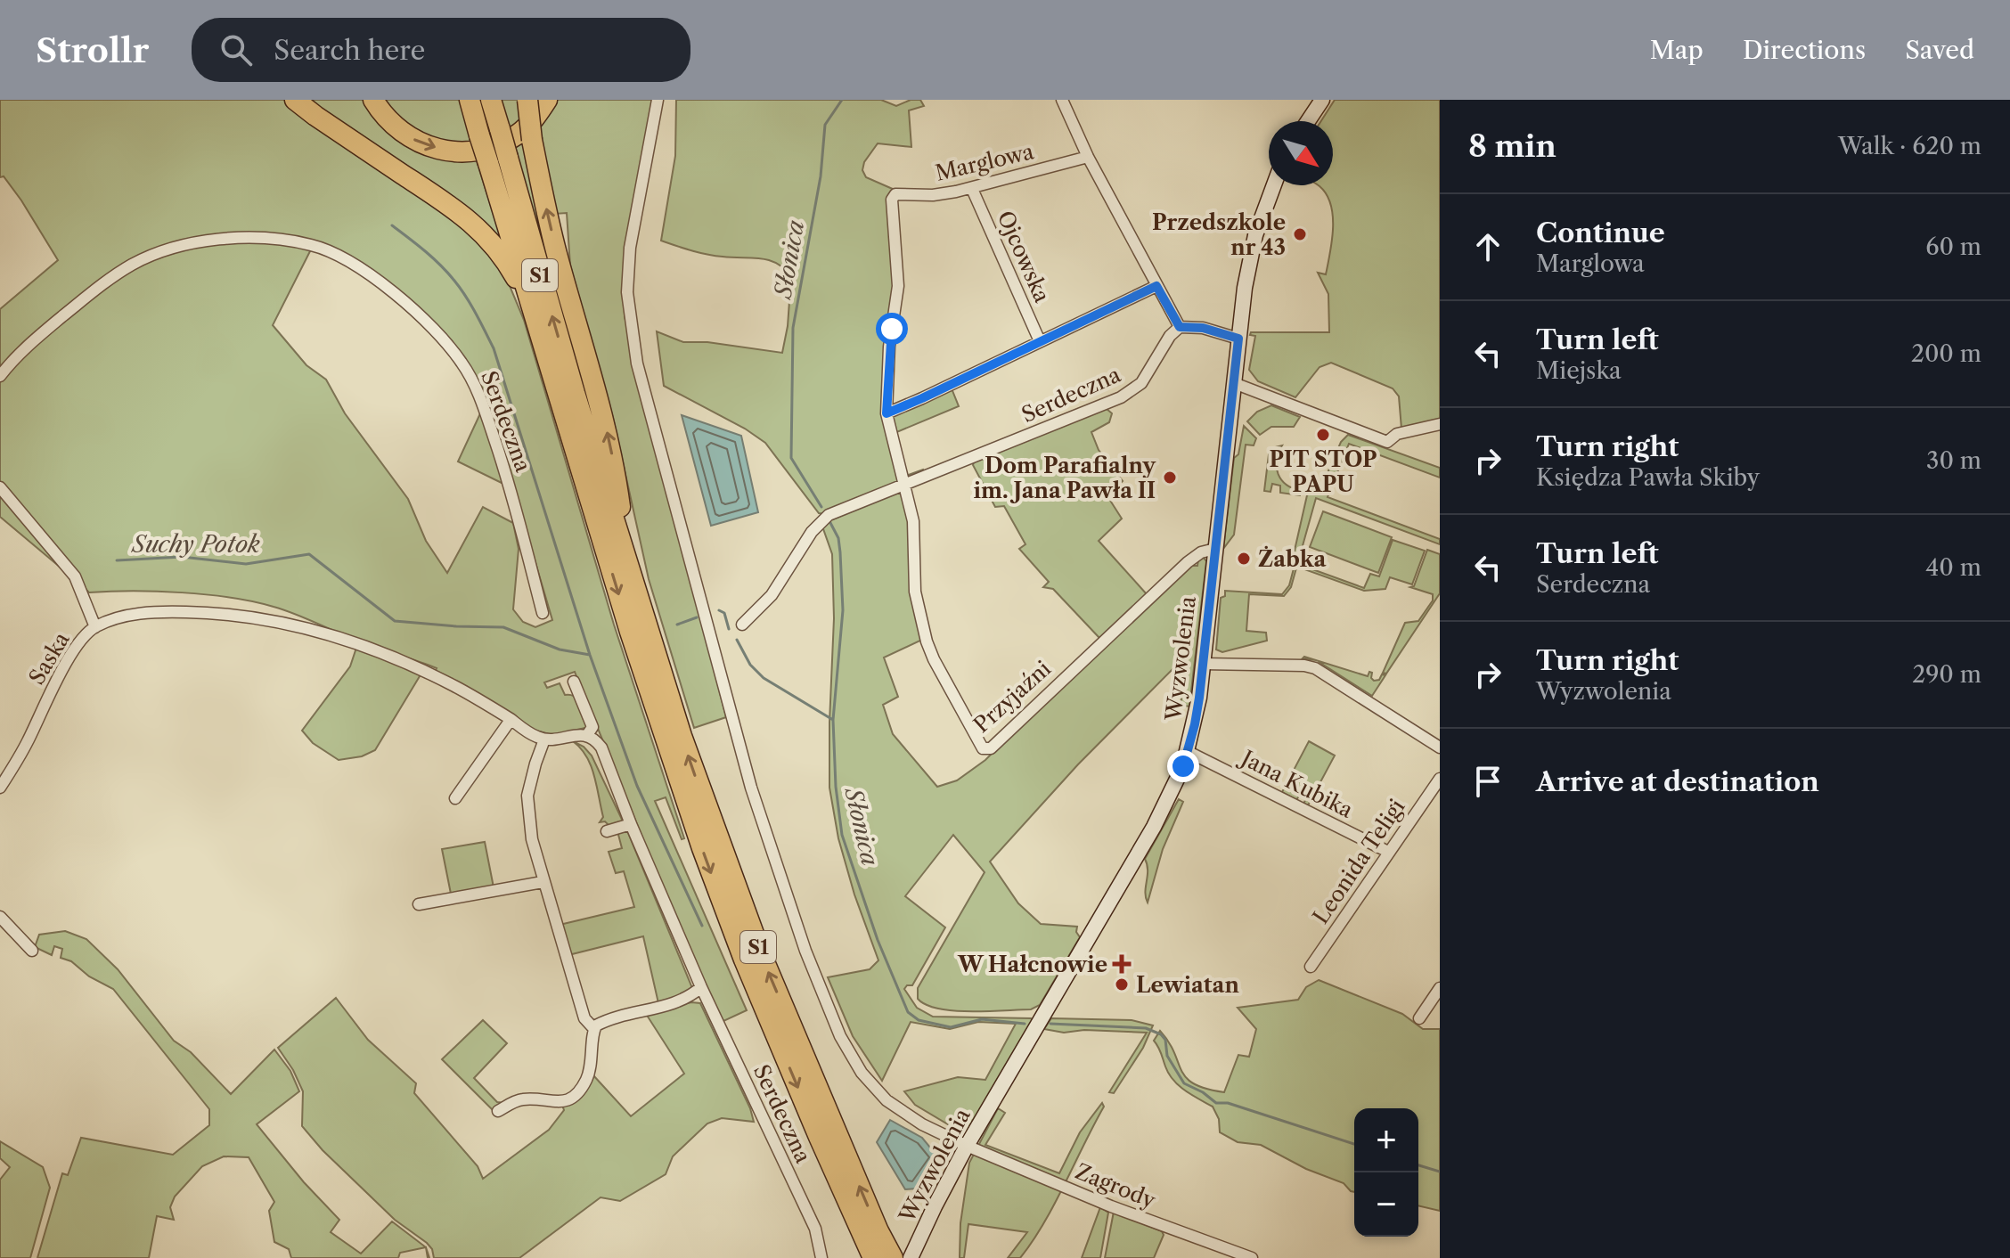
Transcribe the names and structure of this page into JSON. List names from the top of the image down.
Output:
{
  "streets": {
    "highway": ["S1"],
    "street": [
      "Marglowa",
      "Ojcowska",
      "Serdeczna",
      "Saska",
      "Wyzwolenia",
      "Przyjaźni",
      "Jana Kubika",
      "Leonida Teligi",
      "Zagrody"
    ]
  },
  "crossings": [
    ["Marglowa", "Ojcowska"],
    ["Serdeczna", "Przyjaźni"],
    ["Wyzwolenia", "Przyjaźni"],
    ["Wyzwolenia", "Jana Kubika"],
    ["Wyzwolenia", "Zagrody"],
    ["Jana Kubika", "Leonida Teligi"]
  ],
  "water": ["Słonica", "Suchy Potok"],
  "places": {
    "other": [
      "Przedszkole nr 43",
      "PIT STOP PAPU",
      "Dom Parafialny im. Jana Pawła II",
      "Żabka",
      "Lewiatan"
    ],
    "health": ["W Hałcnowie"]
  },
  "north": "bottom right",
  "page": {
    "header": "Strollr",
    "search": "Search here",
    "nav": ["Map", "Directions", "Saved"],
    "heading": ["8 min", "Walk · 620 m"],
    "list": [
      ["Continue", "Marglowa", "60 m"],
      ["Turn left", "Miejska", "200 m"],
      ["Turn right", "Księdza Pawła Skiby", "30 m"],
      ["Turn left", "Serdeczna", "40 m"],
      ["Turn right", "Wyzwolenia", "290 m"],
      "Arrive at destination"
    ],
    "map_buttons": ["+", "−"]
  }
}
